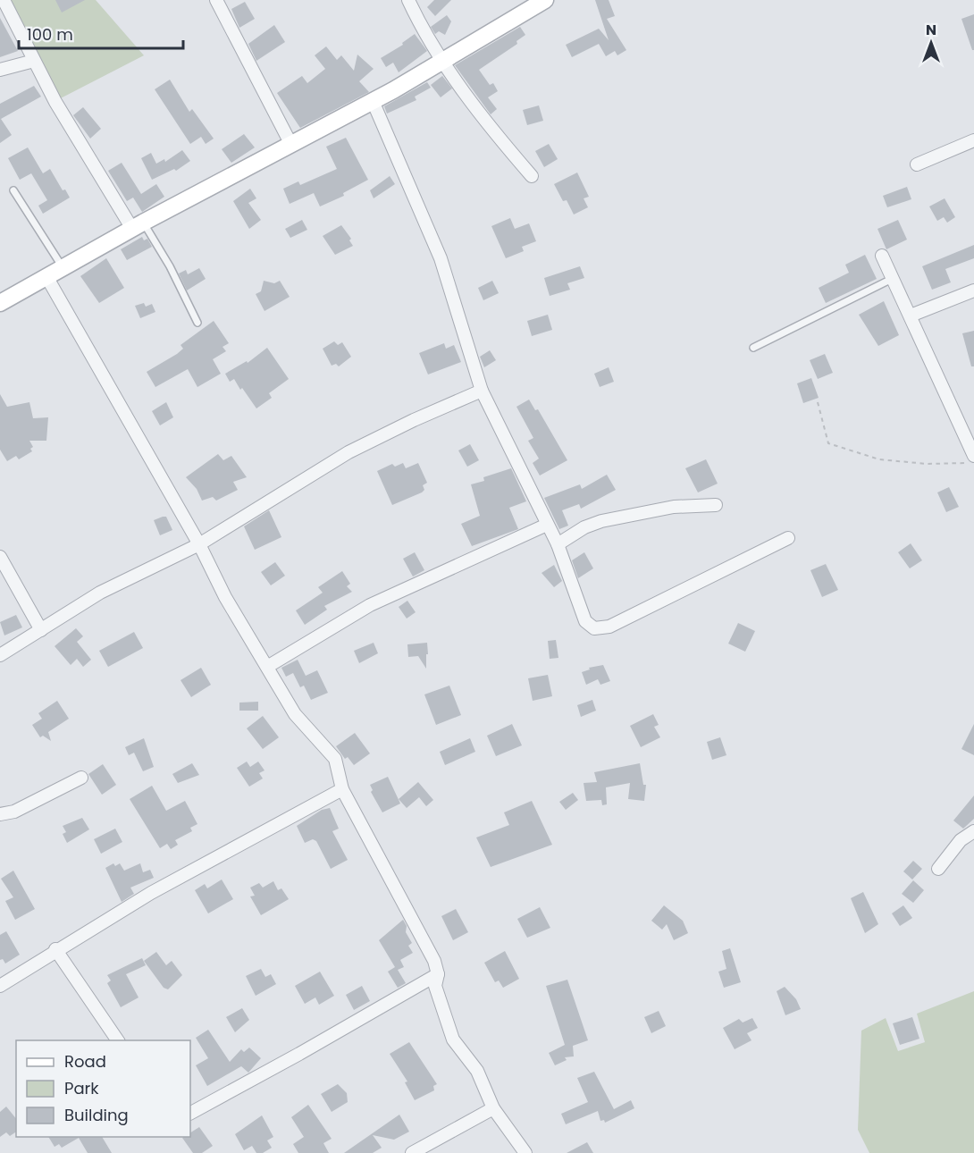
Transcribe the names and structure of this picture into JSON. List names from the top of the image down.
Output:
{
  "legend": ["Road", "Park", "Building"],
  "scale_bar": "100 m",
  "north": "top"
}
